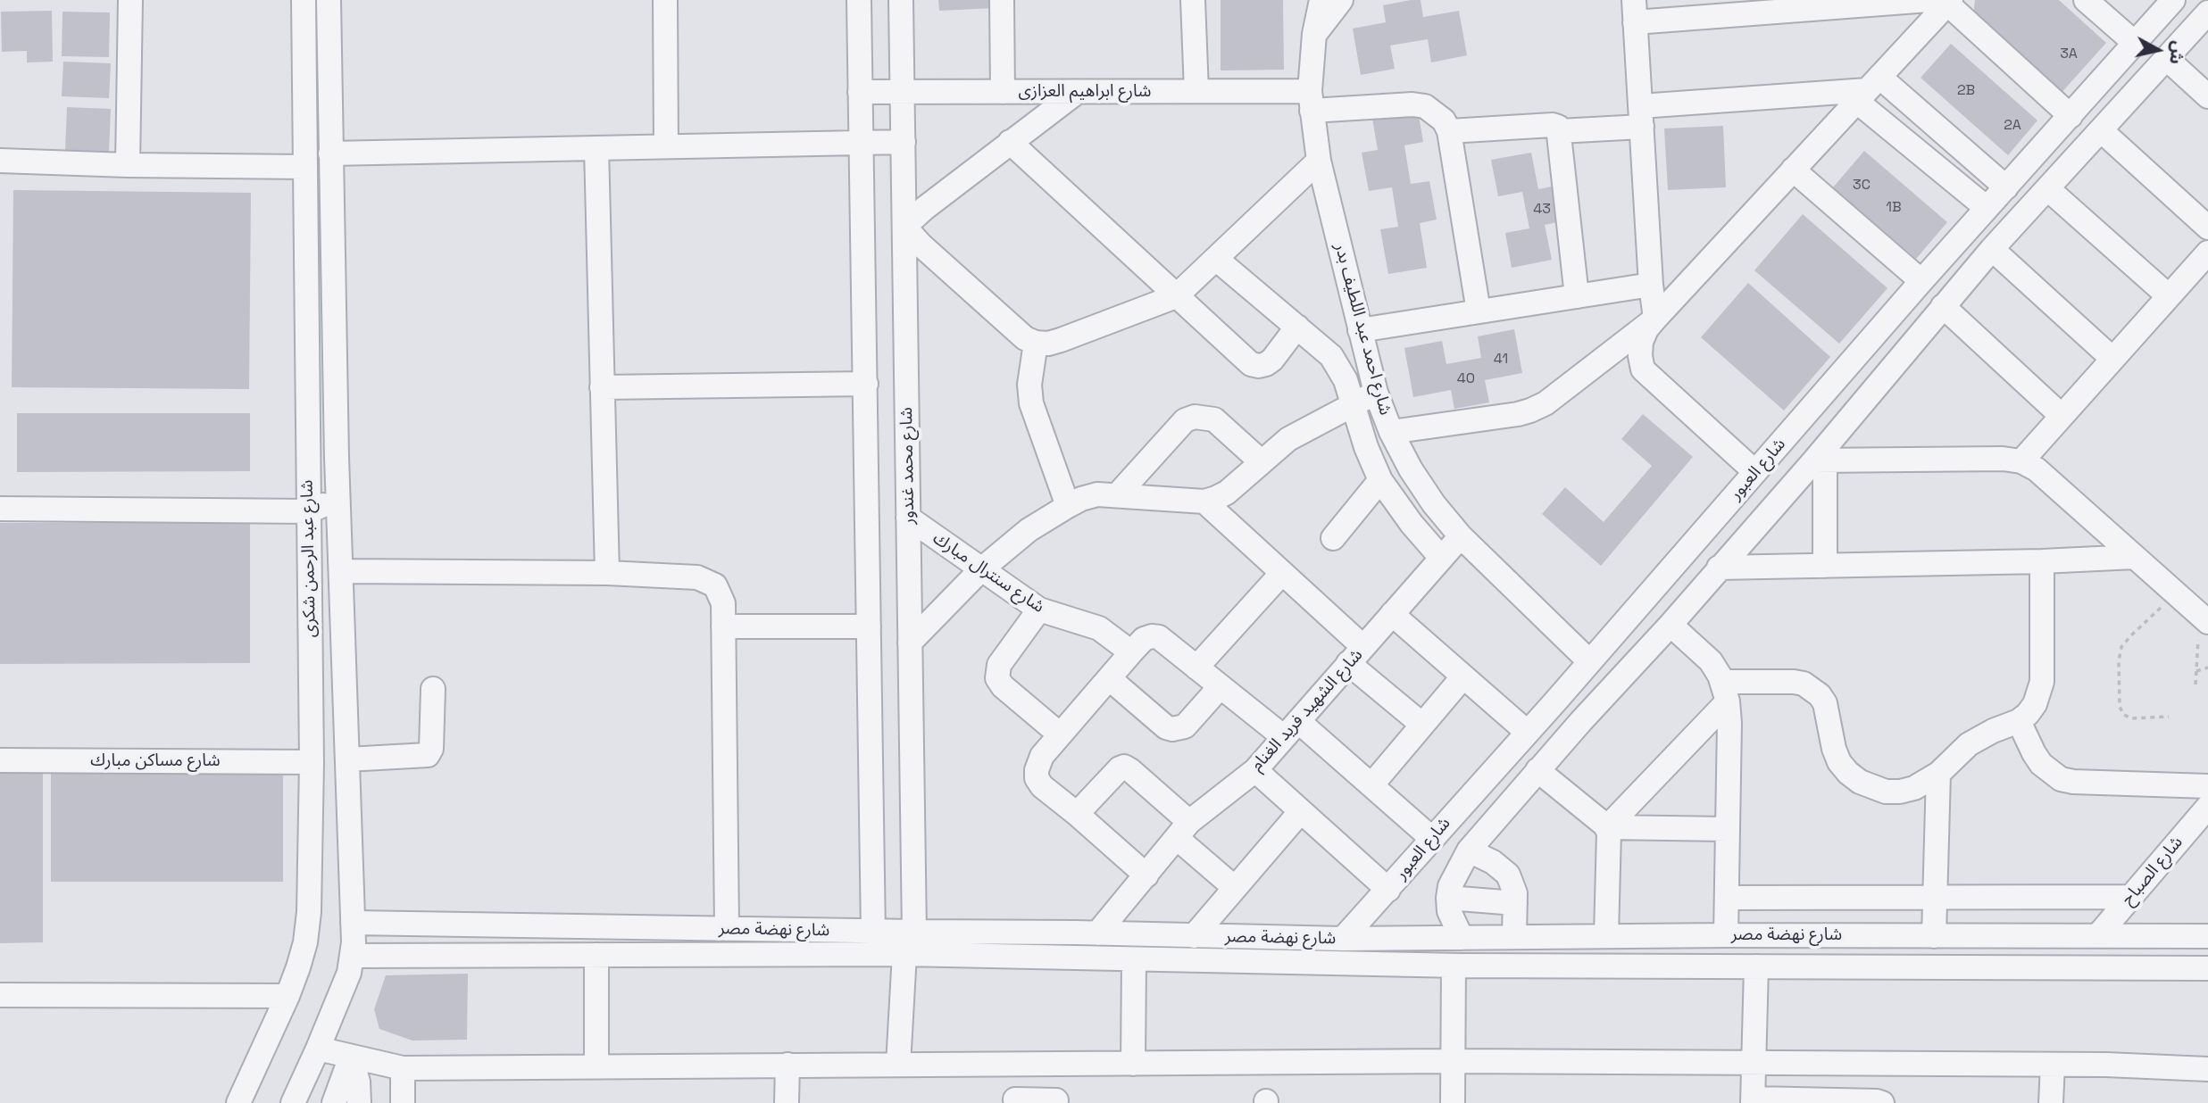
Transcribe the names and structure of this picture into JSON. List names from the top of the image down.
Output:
{
  "streets": {
    "street": [
      "شارع ابراهيم العزازى",
      "شارع احمد عبد اللطيف بدر",
      "شارع محمد غندور",
      "شارع العبور",
      "شارع عبد الرحمن شكرى",
      "شارع سنترال مبارك",
      "شارع الشهيد فريد الغنام",
      "شارع مساكن مبارك",
      "شارع الصباح",
      "شارع نهضة مصر"
    ]
  },
  "crossings": [
    ["شارع ابراهيم العزازى", "شارع احمد عبد اللطيف بدر"],
    ["شارع ابراهيم العزازى", "شارع محمد غندور"],
    ["شارع احمد عبد اللطيف بدر", "شارع العبور"],
    ["شارع احمد عبد اللطيف بدر", "شارع الشهيد فريد الغنام"],
    ["شارع محمد غندور", "شارع سنترال مبارك"],
    ["شارع محمد غندور", "شارع نهضة مصر"],
    ["شارع العبور", "شارع نهضة مصر"],
    ["شارع عبد الرحمن شكرى", "شارع مساكن مبارك"],
    ["شارع عبد الرحمن شكرى", "شارع نهضة مصر"],
    ["شارع الشهيد فريد الغنام", "شارع نهضة مصر"],
    ["شارع الصباح", "شارع نهضة مصر"]
  ],
  "house_numbers": [
    "3A",
    "2B",
    "2A",
    "3C",
    "1B",
    "43",
    "41",
    "40"
  ],
  "north": "right"
}
